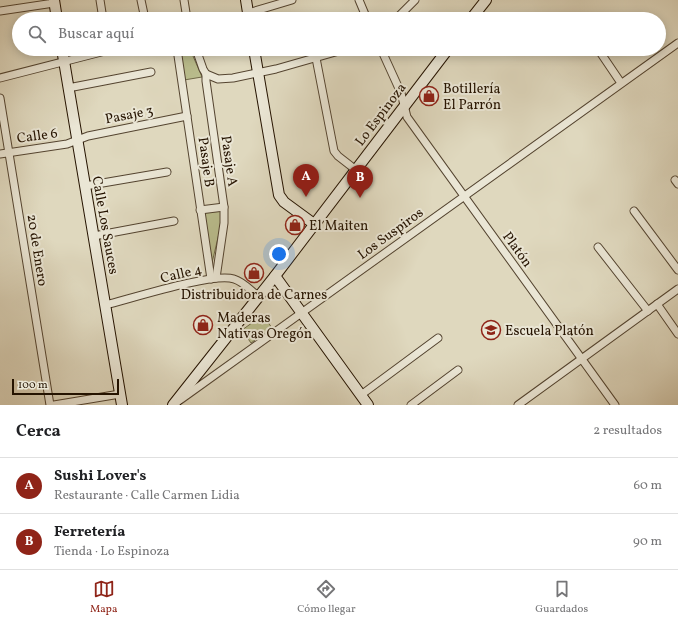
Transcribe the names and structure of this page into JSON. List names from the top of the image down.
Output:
{
  "streets": {
    "street": [
      "Pasaje 3",
      "Lo Espinoza",
      "Calle 6",
      "Pasaje A",
      "Pasaje B",
      "Calle Los Sauces",
      "Los Suspiros",
      "Platón",
      "20 de Enero",
      "Calle 4"
    ]
  },
  "crossings": [
    ["Pasaje 3", "Calle 6"],
    ["Pasaje 3", "Pasaje B"],
    ["Pasaje 3", "Calle Los Sauces"],
    ["Lo Espinoza", "Los Suspiros"],
    ["Lo Espinoza", "Platón"],
    ["Lo Espinoza", "Calle 4"],
    ["Calle 6", "Calle Los Sauces"],
    ["Calle 6", "20 de Enero"],
    ["Pasaje A", "Pasaje B"],
    ["Pasaje A", "Calle 4"],
    ["Pasaje B", "Calle 4"],
    ["Calle Los Sauces", "Calle 4"],
    ["Los Suspiros", "Platón"]
  ],
  "places": {
    "shop": [
      "Botillería El Parrón",
      "El Maiten",
      "Distribuidora de Carnes",
      "Maderas Nativas Oregón"
    ],
    "school or university": ["Escuela Platón"]
  },
  "scale_bar": "100 m",
  "page": {
    "search": "Buscar aquí",
    "pins": ["A", "B"],
    "scale": "100 m",
    "heading": ["Cerca", "2 resultados"],
    "list": [
      {
        "mark": "A",
        "name": "Sushi Lover's",
        "note": "Restaurante · Calle Carmen Lidia",
        "value": "60 m"
      },
      {
        "mark": "B",
        "name": "Ferretería",
        "note": "Tienda · Lo Espinoza",
        "value": "90 m"
      }
    ],
    "nav": ["Mapa", "Cómo llegar", "Guardados"]
  }
}
